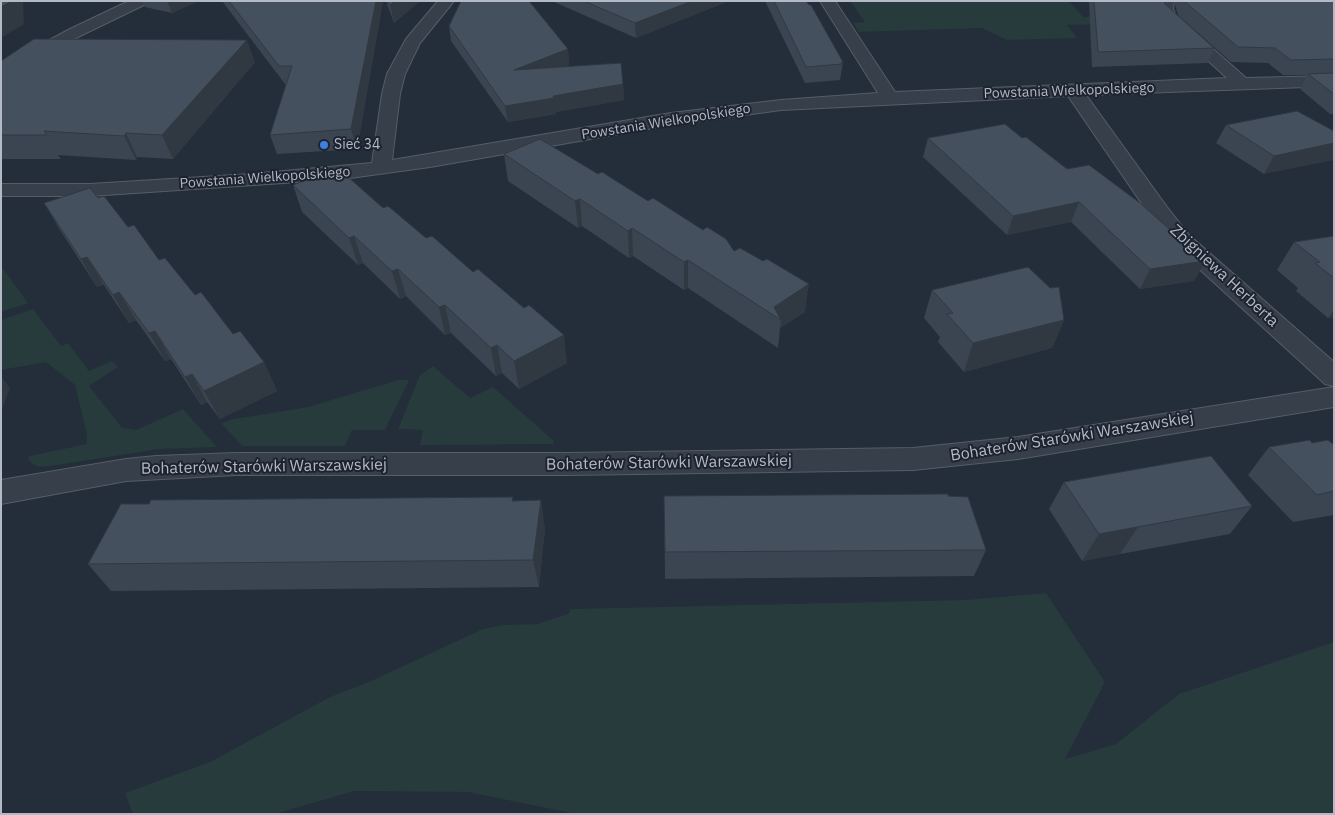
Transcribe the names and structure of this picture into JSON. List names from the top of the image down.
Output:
{
  "streets": {
    "street": ["Powstania Wielkopolskiego", "Zbigniewa Herberta", "Bohaterów Starówki Warszawskiej"]
  },
  "crossings": [
    ["Powstania Wielkopolskiego", "Zbigniewa Herberta"]
  ],
  "places": ["Sieć 34"]
}
